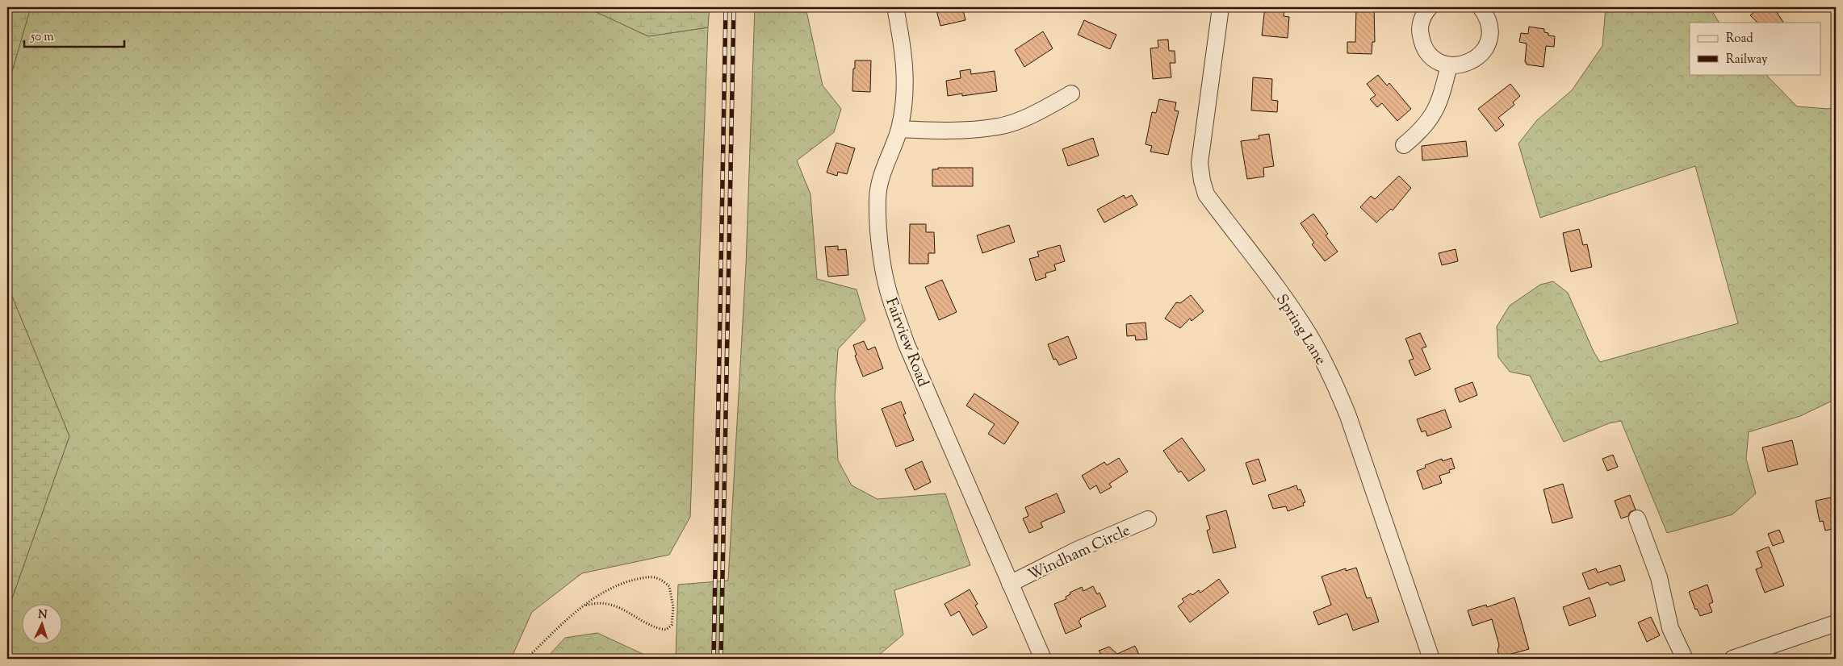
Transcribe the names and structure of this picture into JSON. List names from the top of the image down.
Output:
{
  "streets": {
    "street": ["Spring Lane", "Fairview Road", "Windham Circle"]
  },
  "crossings": [
    ["Fairview Road", "Windham Circle"]
  ],
  "legend": ["Road", "Railway"],
  "scale_bar": "50 m",
  "north": "top"
}
